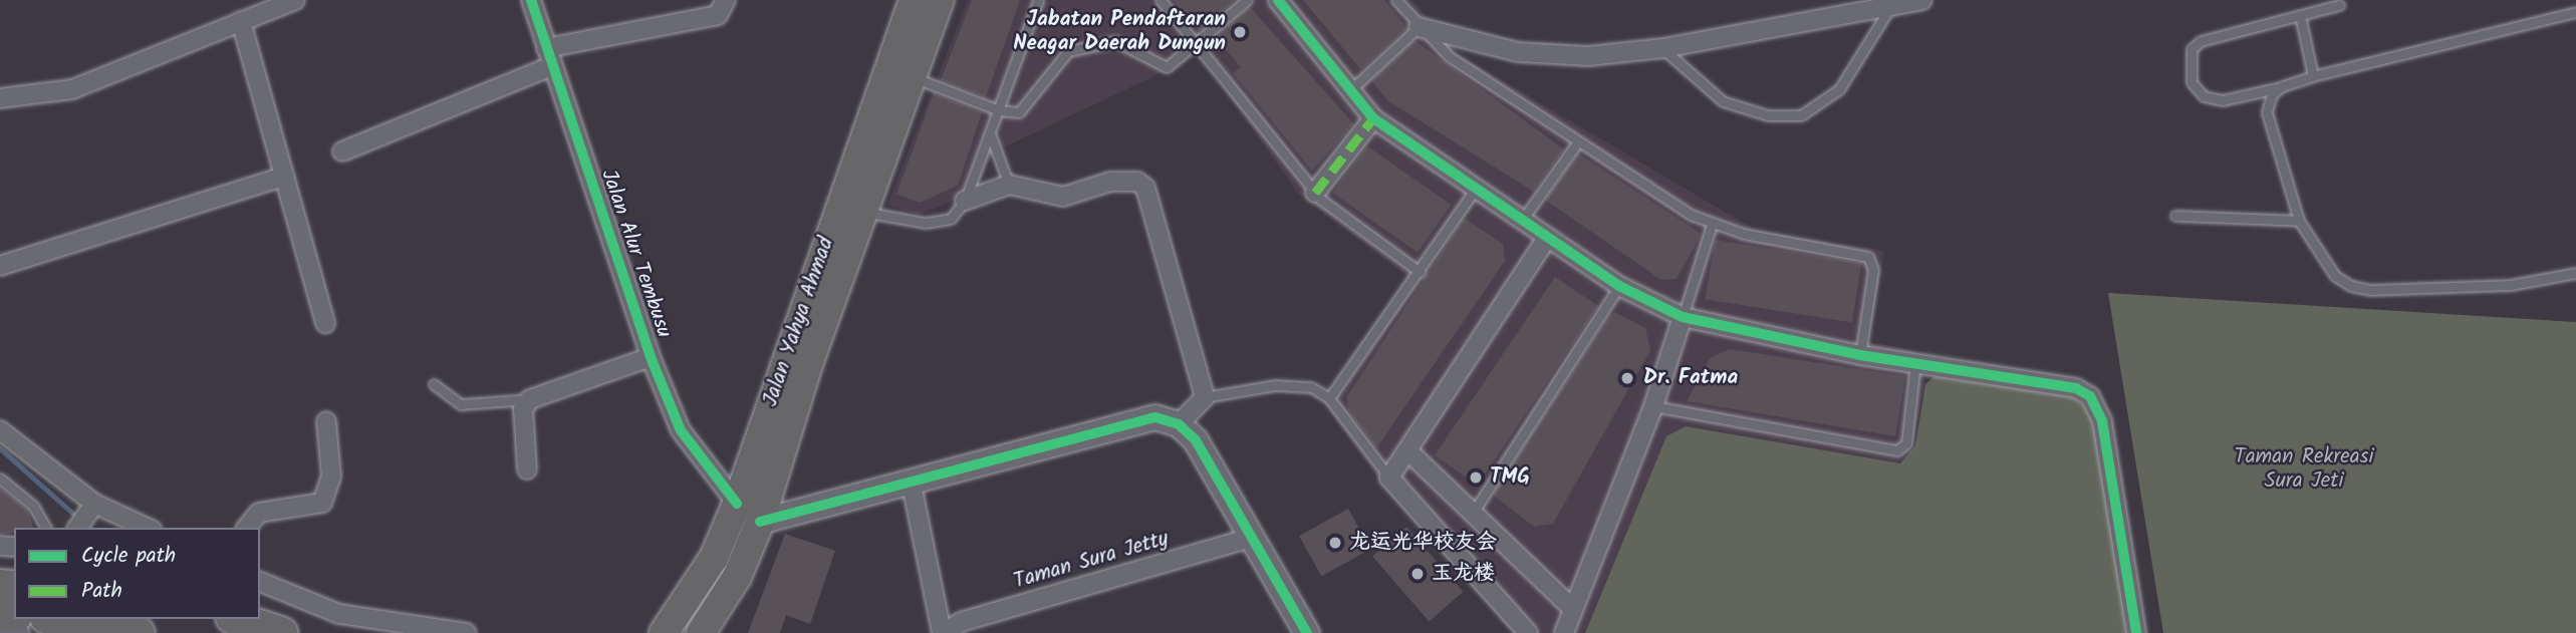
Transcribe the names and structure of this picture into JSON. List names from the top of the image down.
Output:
{
  "streets": {
    "main road": ["Jalan Yahya Ahmad"],
    "street": ["Jalan Alur Tembusu", "Taman Sura Jetty"]
  },
  "crossings": [
    ["Jalan Alur Tembusu", "Jalan Yahya Ahmad"]
  ],
  "parks": ["Taman Rekreasi Sura Jeti"],
  "places": [
    "Jabatan Pendaftaran Neagar Daerah Dungun",
    "Dr. Fatma",
    "TMG",
    "龙运光华校友会",
    "玉龙楼"
  ],
  "legend": ["Cycle path", "Path"]
}
